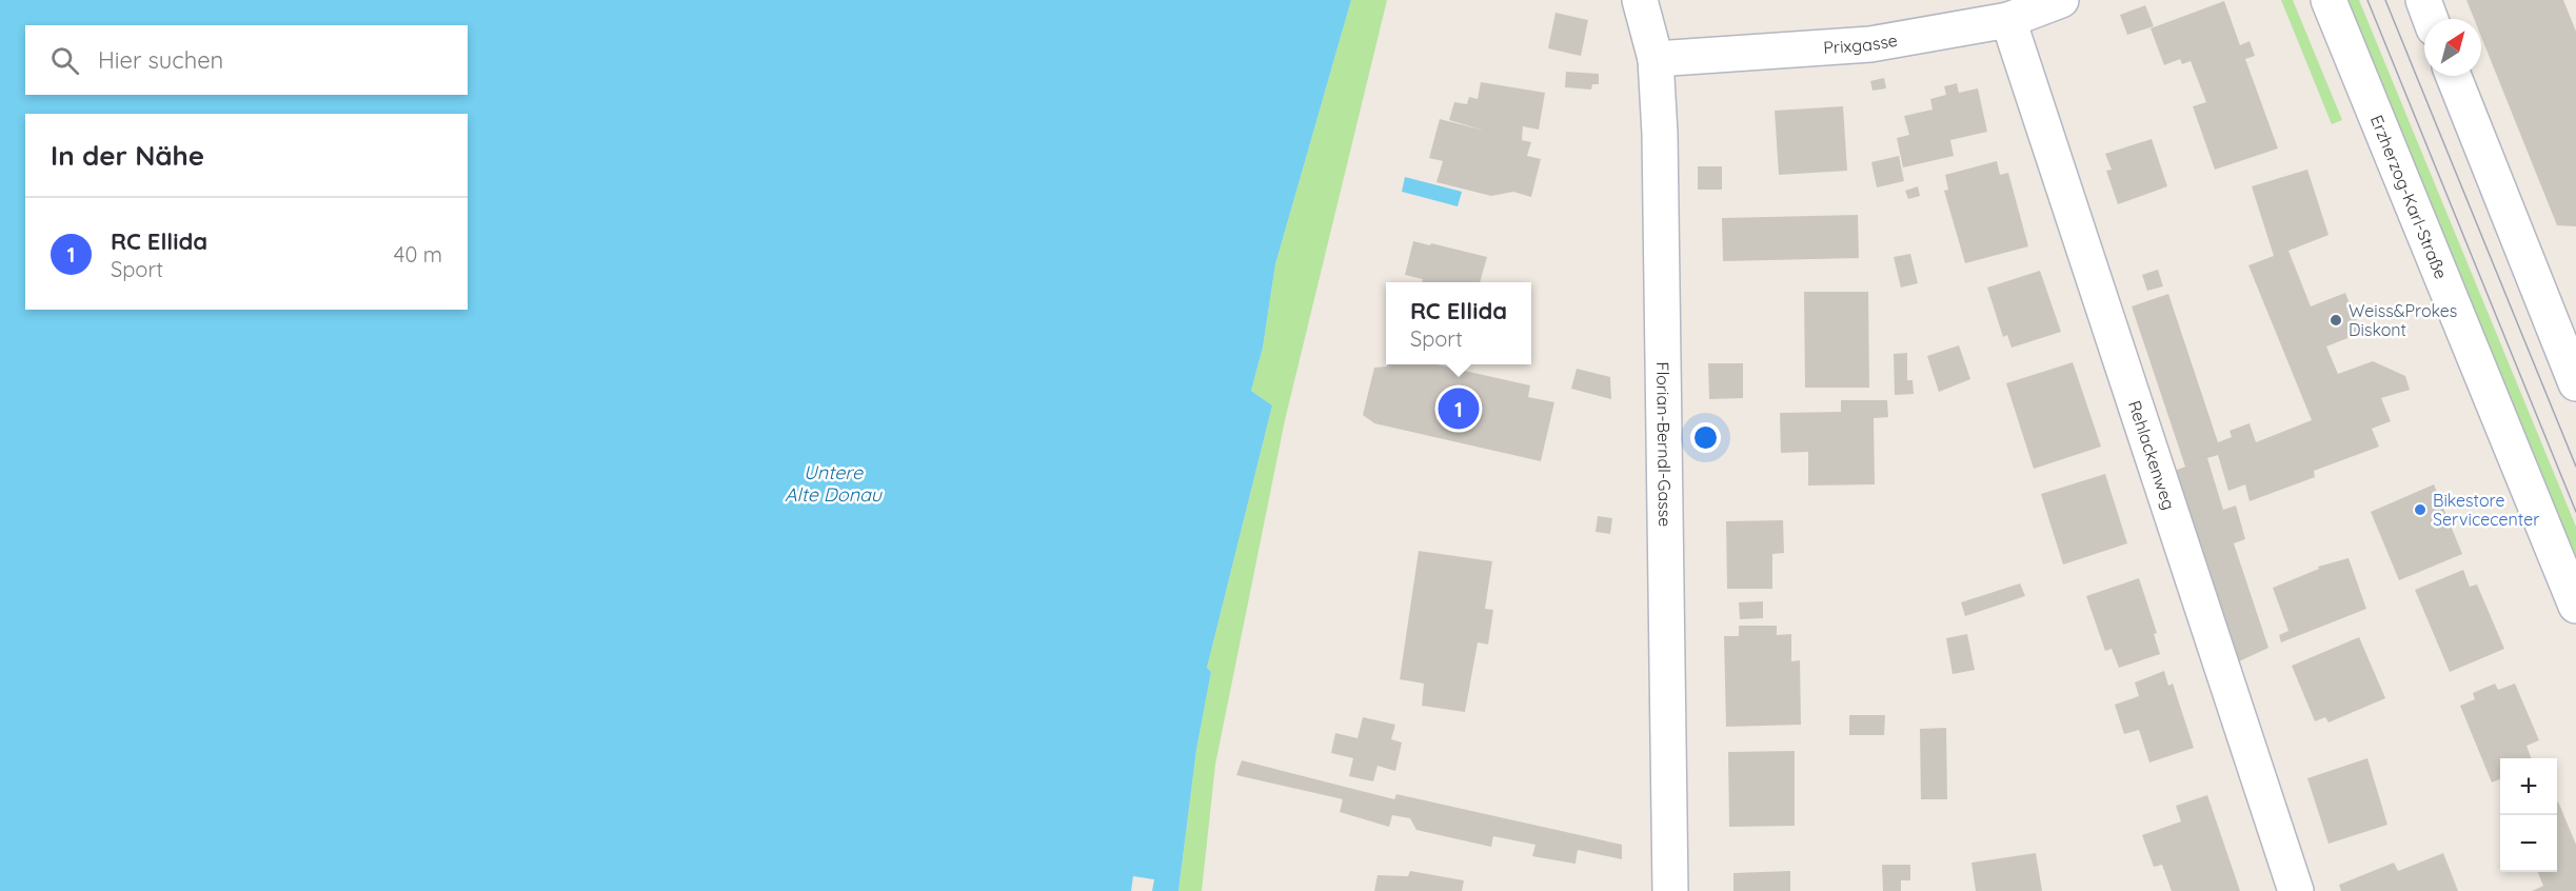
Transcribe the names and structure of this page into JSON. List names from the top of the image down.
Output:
{
  "streets": {
    "street": [
      "Prixgasse",
      "Erzherzog-Karl-Straße",
      "Florian-Berndl-Gasse",
      "Rehlackenweg"
    ]
  },
  "crossings": [
    ["Prixgasse", "Florian-Berndl-Gasse"],
    ["Prixgasse", "Rehlackenweg"]
  ],
  "water": ["Untere Alte Donau"],
  "places": ["Weiss&Prokes Diskont", "Bikestore Servicecenter"],
  "north": "top right",
  "page": {
    "search": "Hier suchen",
    "heading": "In der Nähe",
    "list": [
      {
        "mark": "1",
        "name": "RC Ellida",
        "note": "Sport",
        "value": "40 m"
      }
    ],
    "popup": ["RC Ellida", "Sport"],
    "pins": "1",
    "map_buttons": ["+", "−"]
  }
}
